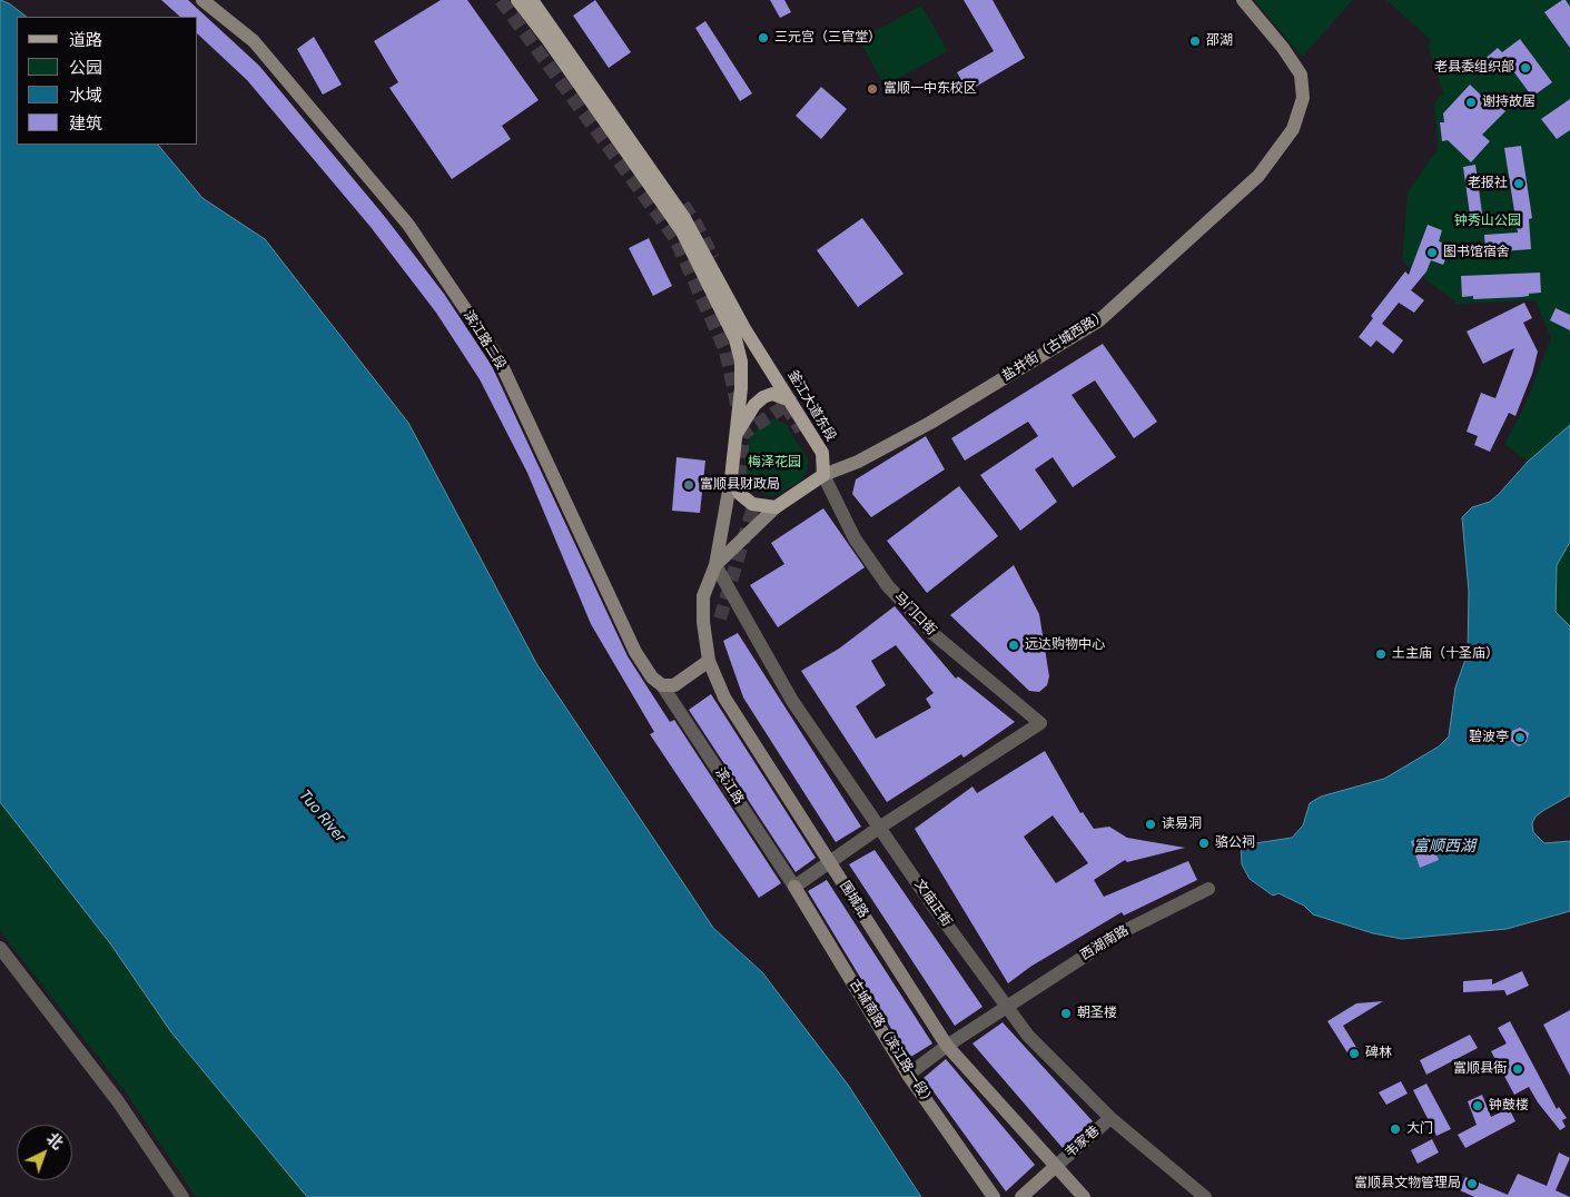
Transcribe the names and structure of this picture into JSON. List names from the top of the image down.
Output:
{
  "streets": {
    "main road": ["釜江大道东段"],
    "street": [
      "滨江路二段",
      "盐井街（古城西路）",
      "马门口街",
      "滨江路",
      "围城路",
      "文庙正街",
      "西湖南路",
      "古城南路（滨江路一段）",
      "韦家巷"
    ]
  },
  "crossings": [
    ["滨江路二段", "滨江路"],
    ["盐井街（古城西路）", "釜江大道东段"],
    ["盐井街（古城西路）", "马门口街"],
    ["釜江大道东段", "马门口街"],
    ["马门口街", "文庙正街"],
    ["滨江路", "古城南路（滨江路一段）"],
    ["围城路", "文庙正街"],
    ["围城路", "西湖南路"],
    ["围城路", "韦家巷"],
    ["文庙正街", "西湖南路"],
    ["文庙正街", "韦家巷"],
    ["西湖南路", "古城南路（滨江路一段）"]
  ],
  "water": ["Tuo River", "富顺西湖"],
  "parks": ["钟秀山公园", "梅泽花园"],
  "places": [
    "三元宫（三官堂）",
    "邵湖",
    "老县委组织部",
    "富顺一中东校区",
    "谢持故居",
    "老报社",
    "图书馆宿舍",
    "富顺县财政局",
    "远达购物中心",
    "土主庙（十圣庙）",
    "碧波亭",
    "读易洞",
    "骆公祠",
    "朝圣楼",
    "碑林",
    "富顺县衙",
    "钟鼓楼",
    "大门",
    "富顺县文物管理局"
  ],
  "legend": [
    "道路",
    "公园",
    "水域",
    "建筑"
  ],
  "north": "top right"
}
